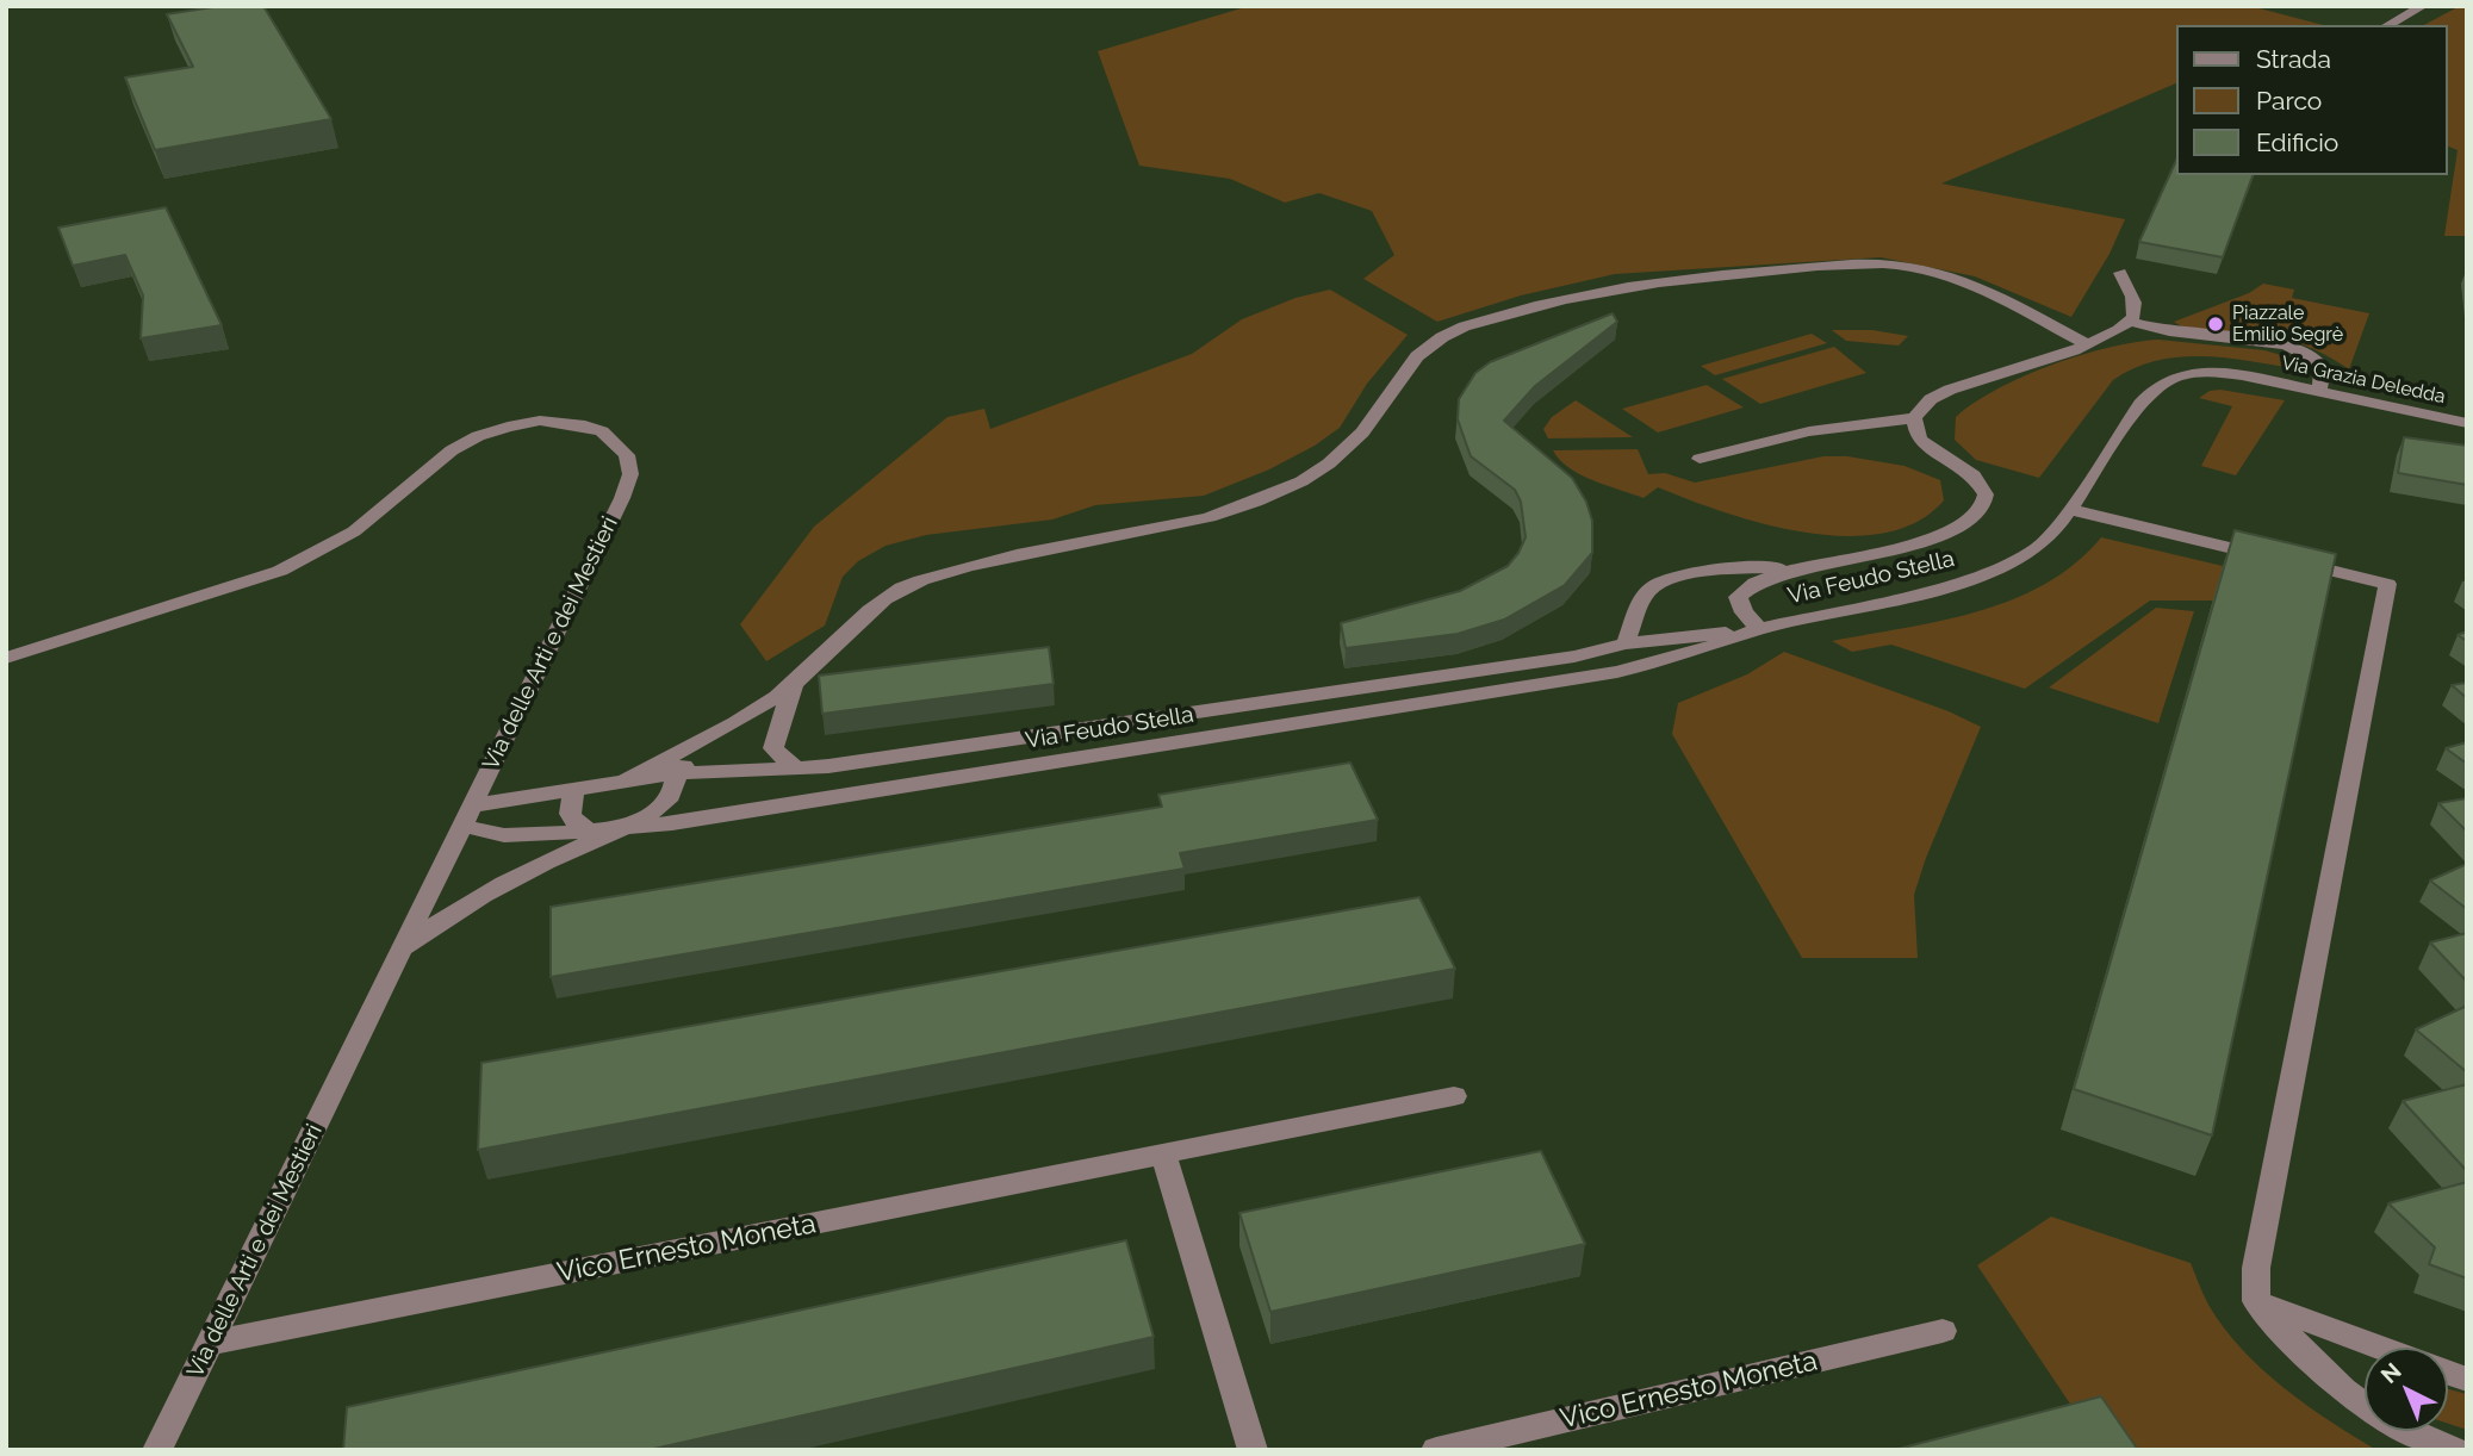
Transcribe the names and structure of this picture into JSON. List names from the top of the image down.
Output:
{
  "streets": {
    "street": [
      "Via Grazia Deledda",
      "Via Feudo Stella",
      "Via delle Arti e dei Mestieri",
      "Vico Ernesto Moneta"
    ]
  },
  "crossings": [
    ["Via Grazia Deledda", "Via Feudo Stella"],
    ["Via Feudo Stella", "Via delle Arti e dei Mestieri"],
    ["Via delle Arti e dei Mestieri", "Vico Ernesto Moneta"]
  ],
  "places": ["Piazzale Emilio Segrè"],
  "legend": ["Strada", "Parco", "Edificio"],
  "north": "top left"
}
